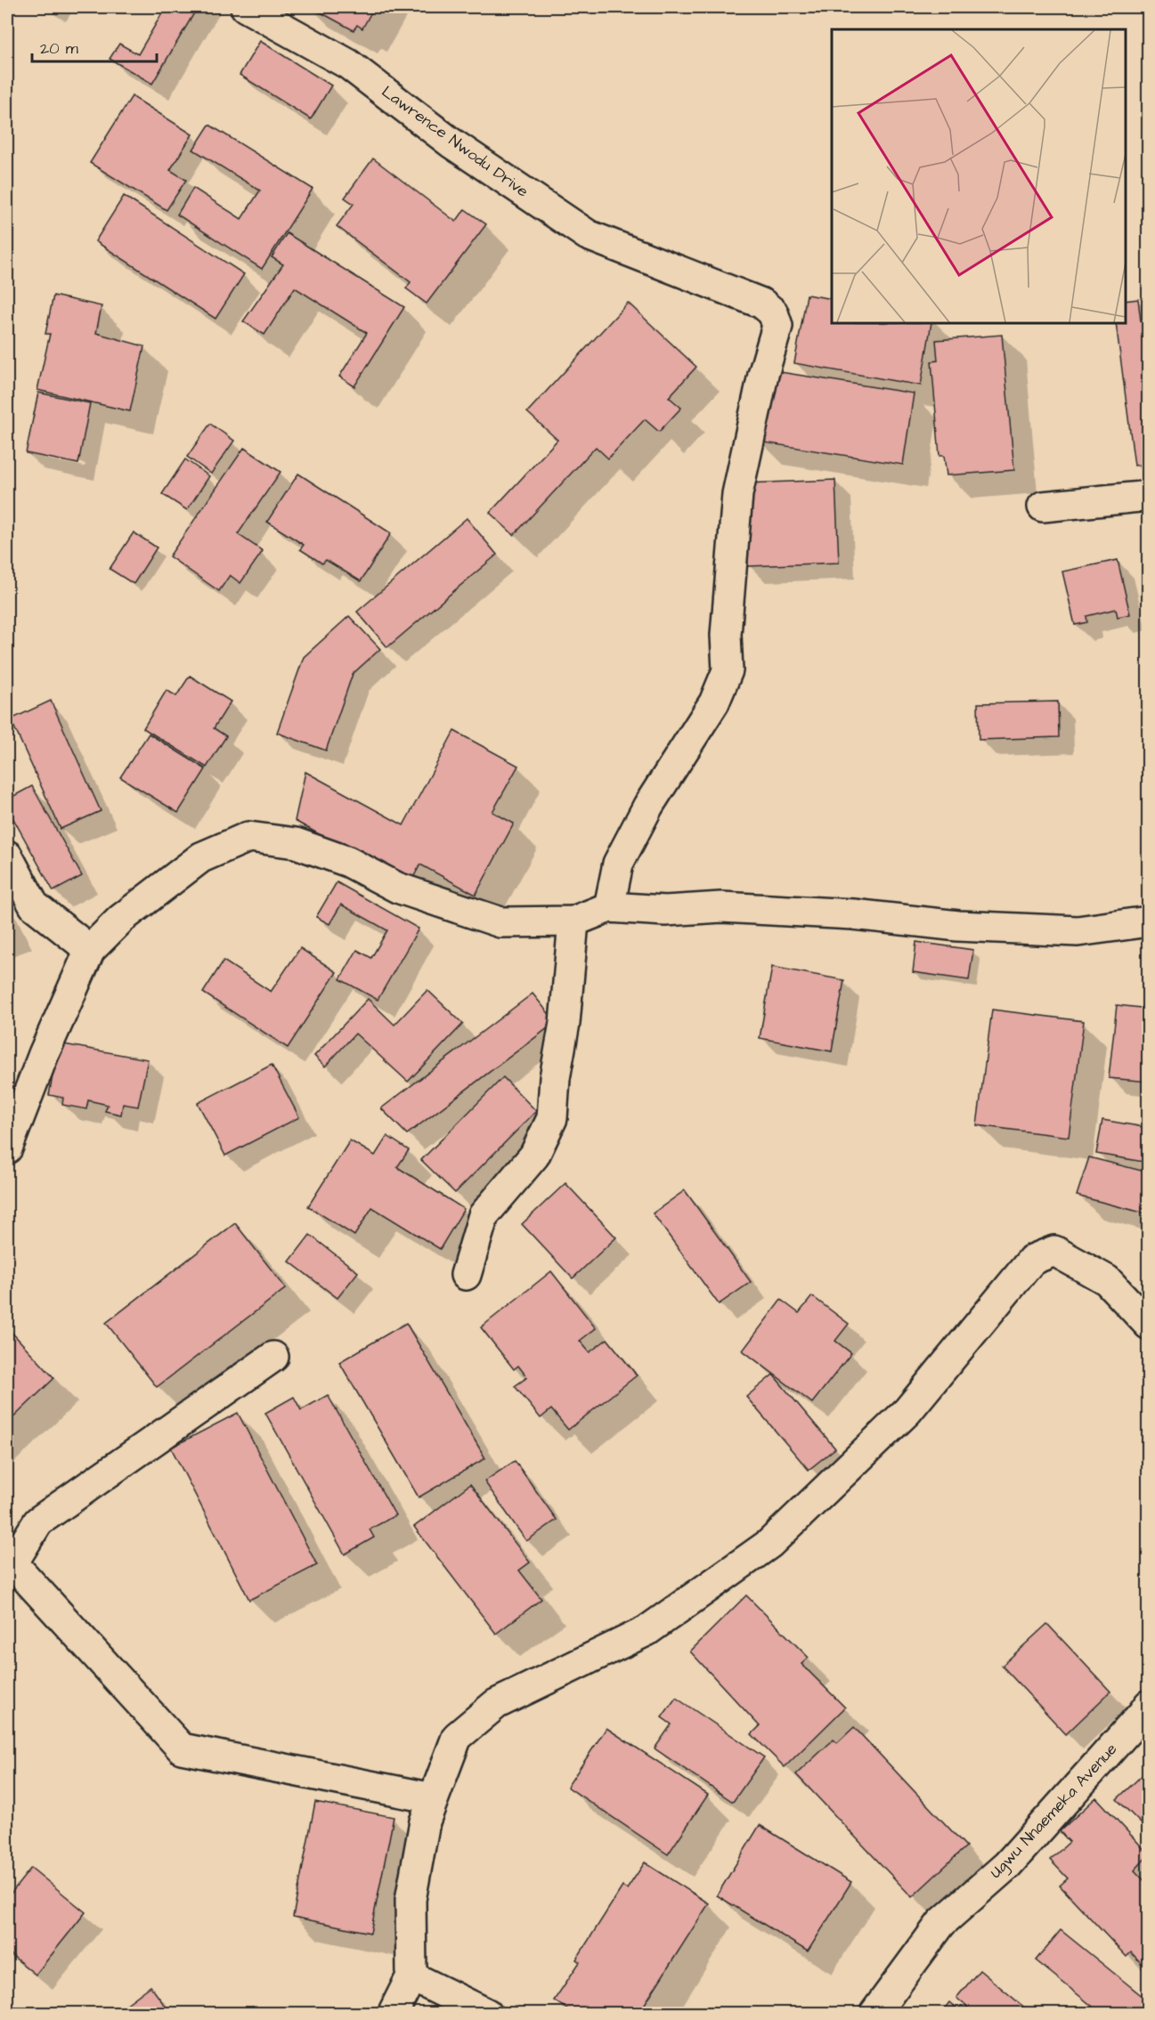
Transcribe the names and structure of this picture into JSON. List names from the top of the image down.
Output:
{
  "streets": {
    "street": ["Lawrence Nwodu Drive", "Ugwu Nnaemeka Avenue"]
  },
  "scale_bar": "20 m"
}
